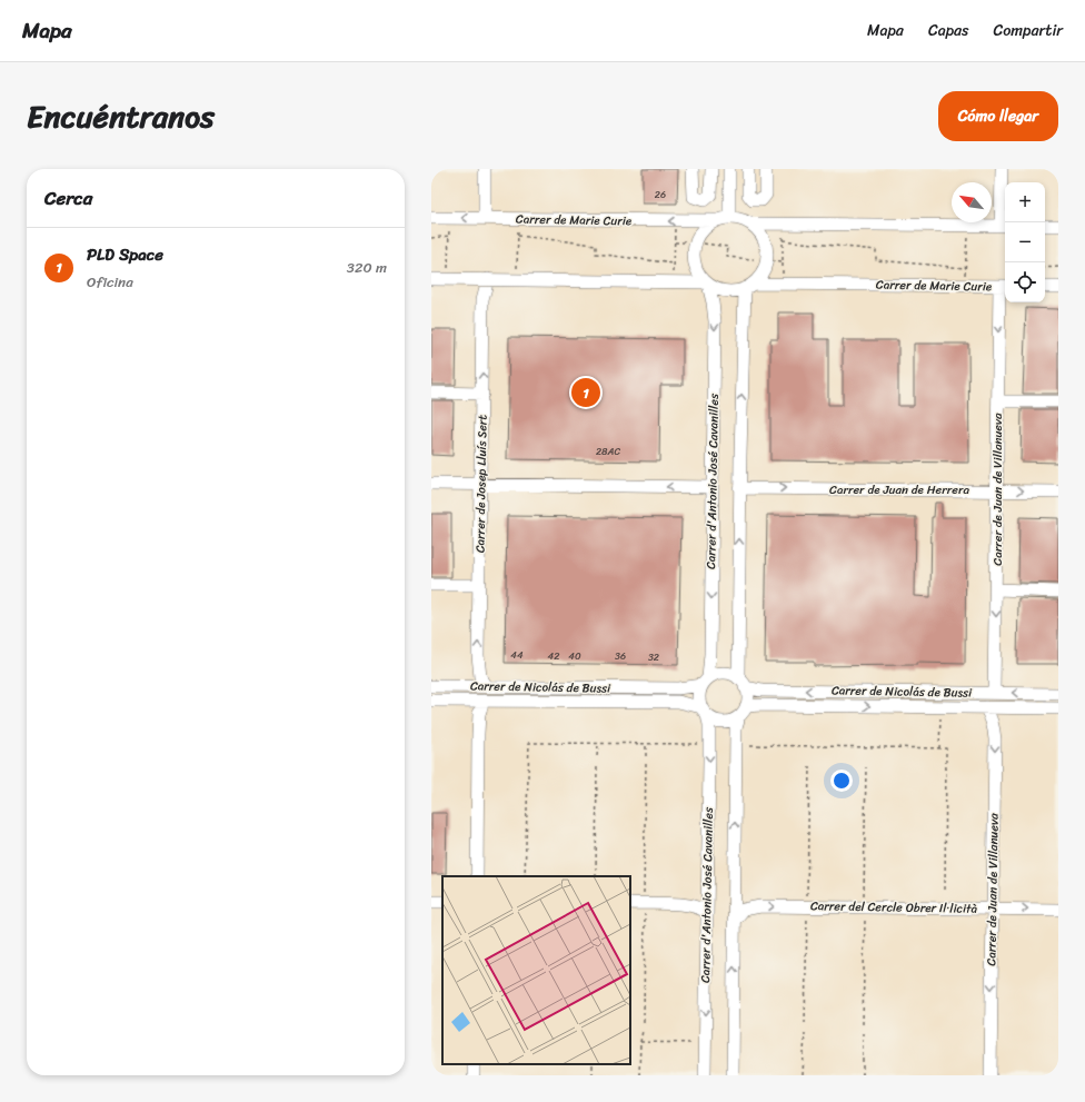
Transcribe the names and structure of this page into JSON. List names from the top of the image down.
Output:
{
  "streets": {
    "street": [
      "Carrer de Marie Curie",
      "Carrer d'Antonio José Cavanilles",
      "Carrer de Josep Lluís Sert",
      "Carrer de Juan de Herrera",
      "Carrer de Juan de Villanueva",
      "Carrer de Nicolás de Bussi",
      "Carrer del Cercle Obrer Il·licità"
    ]
  },
  "crossings": [
    ["Carrer de Marie Curie", "Carrer d'Antonio José Cavanilles"],
    ["Carrer de Marie Curie", "Carrer de Juan de Villanueva"],
    ["Carrer d'Antonio José Cavanilles", "Carrer de Nicolás de Bussi"],
    ["Carrer de Josep Lluís Sert", "Carrer de Nicolás de Bussi"],
    ["Carrer de Juan de Herrera", "Carrer de Juan de Villanueva"],
    ["Carrer de Juan de Villanueva", "Carrer de Nicolás de Bussi"],
    ["Carrer de Juan de Villanueva", "Carrer del Cercle Obrer Il·licità"]
  ],
  "one_way": ["Carrer de Josep Lluís Sert", "Carrer de Juan de Villanueva", "Carrer del Cercle Obrer Il·licità"],
  "house_numbers": [
    "26",
    "28AC",
    "44",
    "42",
    "40",
    "36",
    "32"
  ],
  "north": "top left",
  "page": {
    "header": "Mapa",
    "nav": ["Mapa", "Capas", "Compartir"],
    "title": "Encuéntranos",
    "buttons": "Cómo llegar",
    "heading": "Cerca",
    "map_buttons": ["+", "−"],
    "list": [
      {
        "mark": "1",
        "name": "PLD Space",
        "note": "Oficina",
        "value": "320 m"
      }
    ],
    "pins": "1"
  }
}
